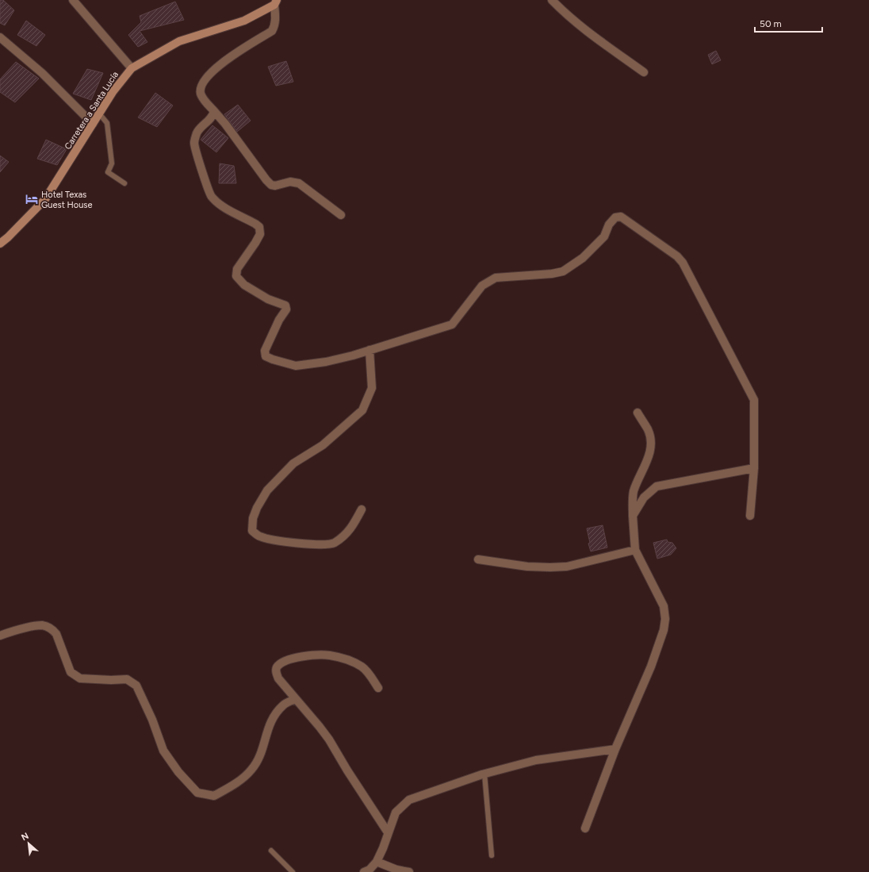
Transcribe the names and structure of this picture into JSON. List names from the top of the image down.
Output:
{
  "streets": {
    "main road": ["Carretera a Santa Lucía"]
  },
  "places": {
    "hotel": ["Hotel Texas Guest House"]
  },
  "scale_bar": "50 m",
  "north": "top left"
}
